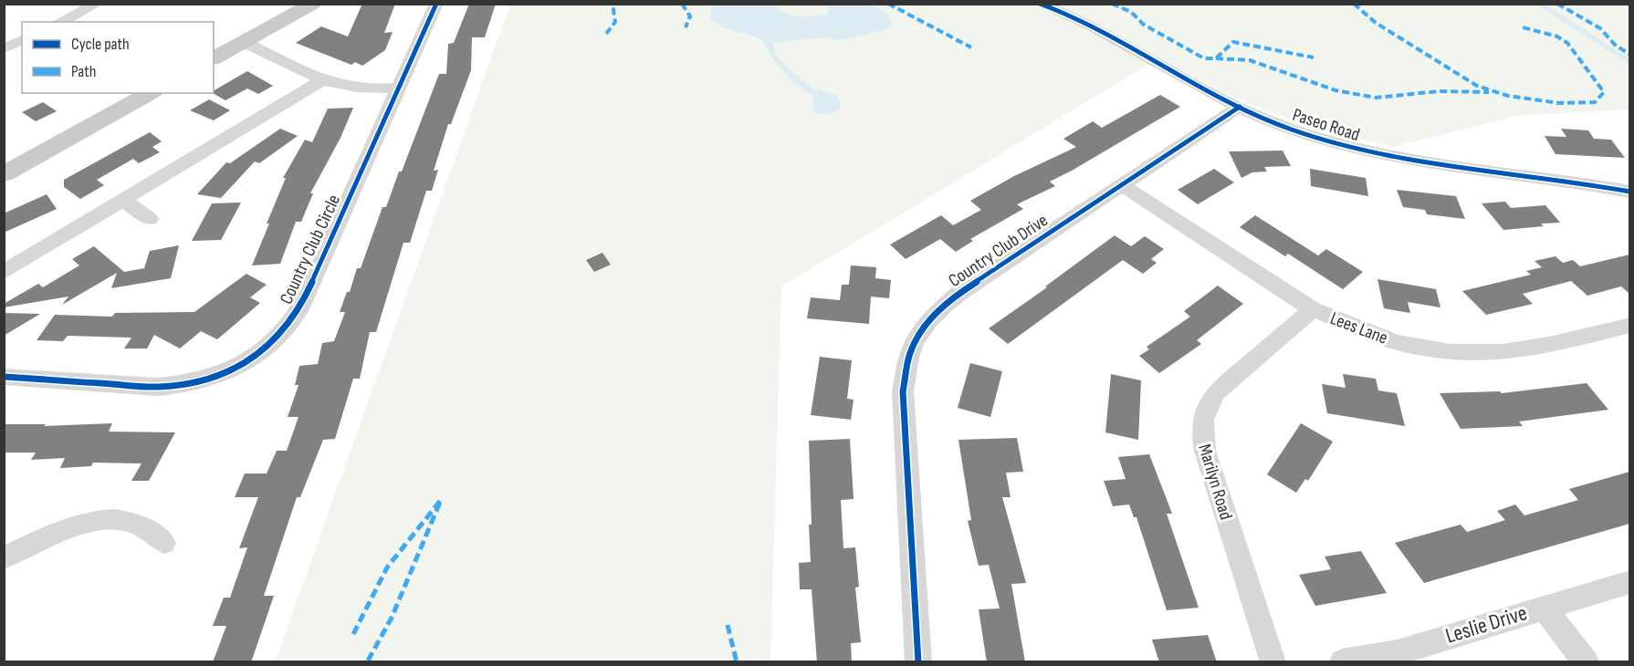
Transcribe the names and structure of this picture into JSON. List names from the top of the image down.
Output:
{
  "streets": {
    "street": [
      "Paseo Road",
      "Country Club Circle",
      "Country Club Drive",
      "Lees Lane",
      "Marilyn Road",
      "Leslie Drive"
    ]
  },
  "crossings": [
    ["Paseo Road", "Country Club Drive"],
    ["Country Club Drive", "Lees Lane"],
    ["Lees Lane", "Marilyn Road"]
  ],
  "legend": ["Cycle path", "Path"]
}
